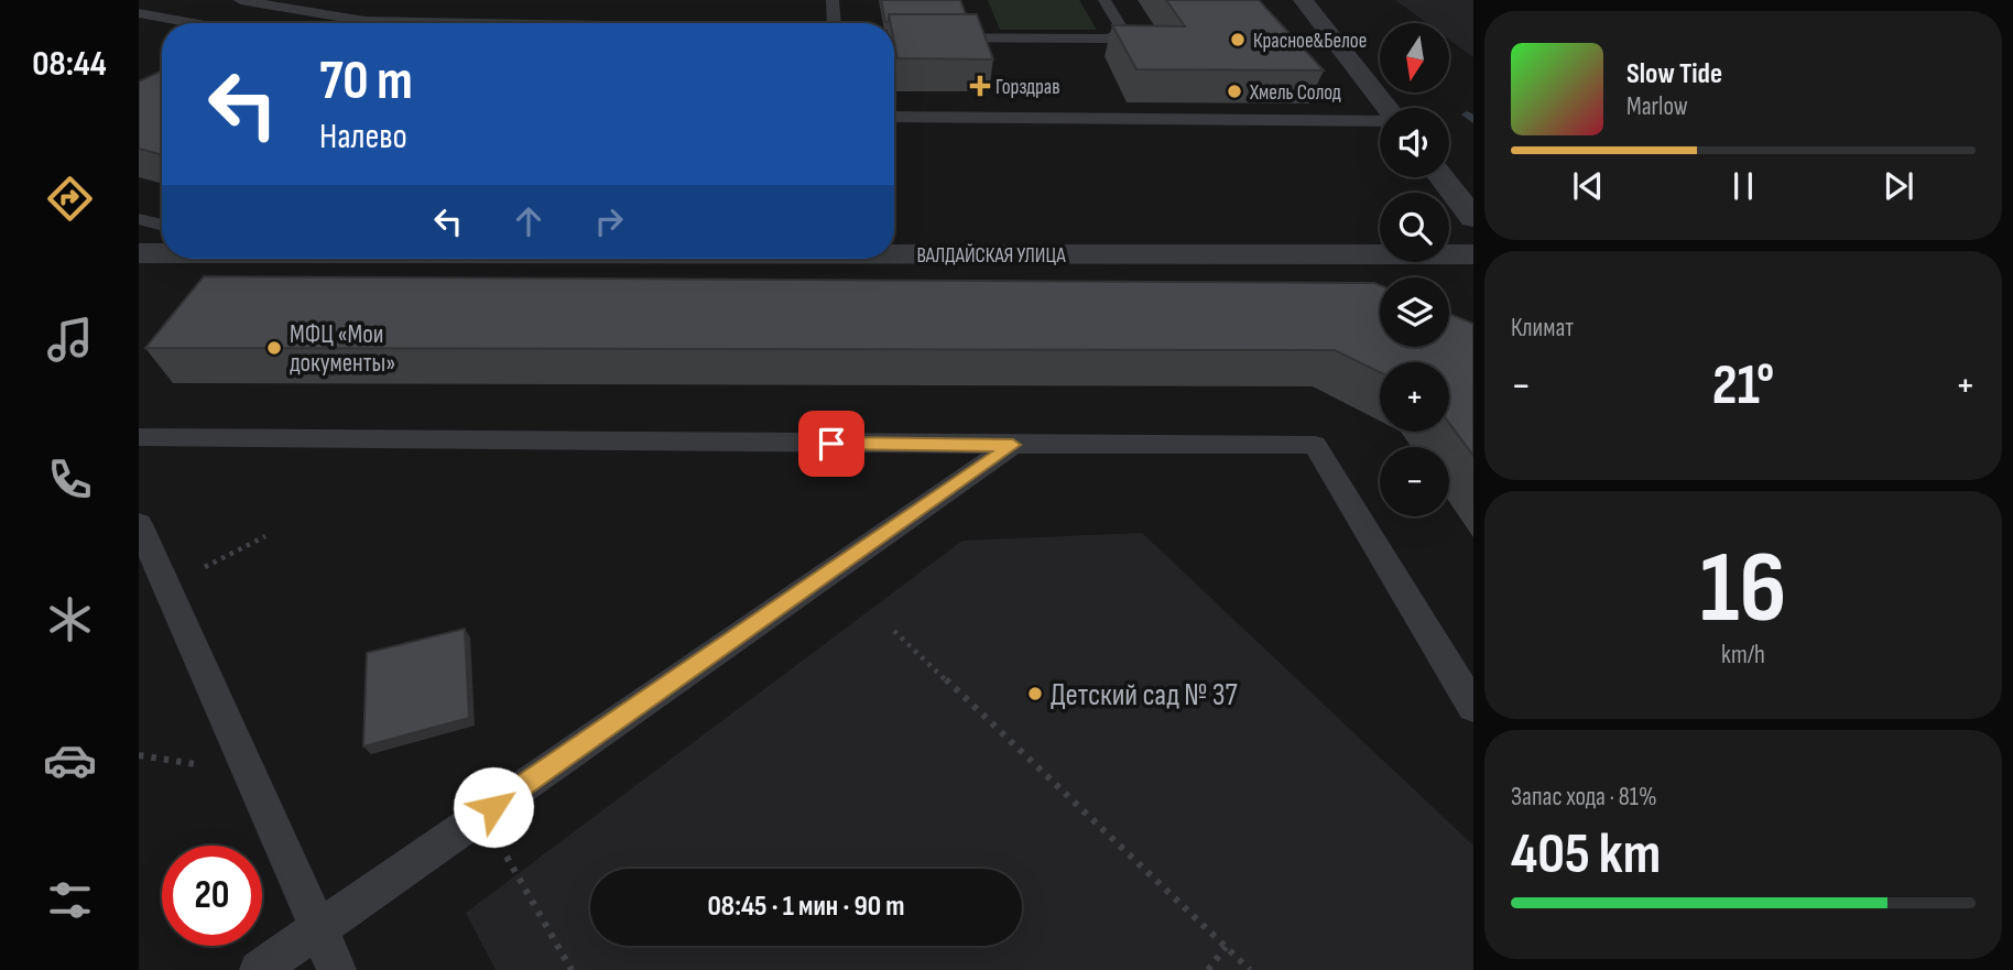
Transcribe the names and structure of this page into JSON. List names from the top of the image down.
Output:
{
  "streets": {
    "street": ["ВАЛДАЙСКАЯ УЛИЦА"]
  },
  "places": {
    "other": [
      "Красное&Белое",
      "Хмель Солод",
      "МФЦ «Мои документы»",
      "Детский сад № 37"
    ],
    "health": ["Горздрав"]
  },
  "north": "bottom",
  "page": {
    "tabs": "08:44",
    "map_buttons": ["+", "−"],
    "turn": ["70 m", "Налево"],
    "song": ["Slow Tide", "Marlow"],
    "tile": [
      "Климат",
      ["16", "km/h"],
      ["Запас хода · 81%", "405 km"]
    ],
    "heat": ["−", "21°", "+"],
    "limit": "20",
    "trip": "08:45 · 1 мин · 90 m"
  }
}
